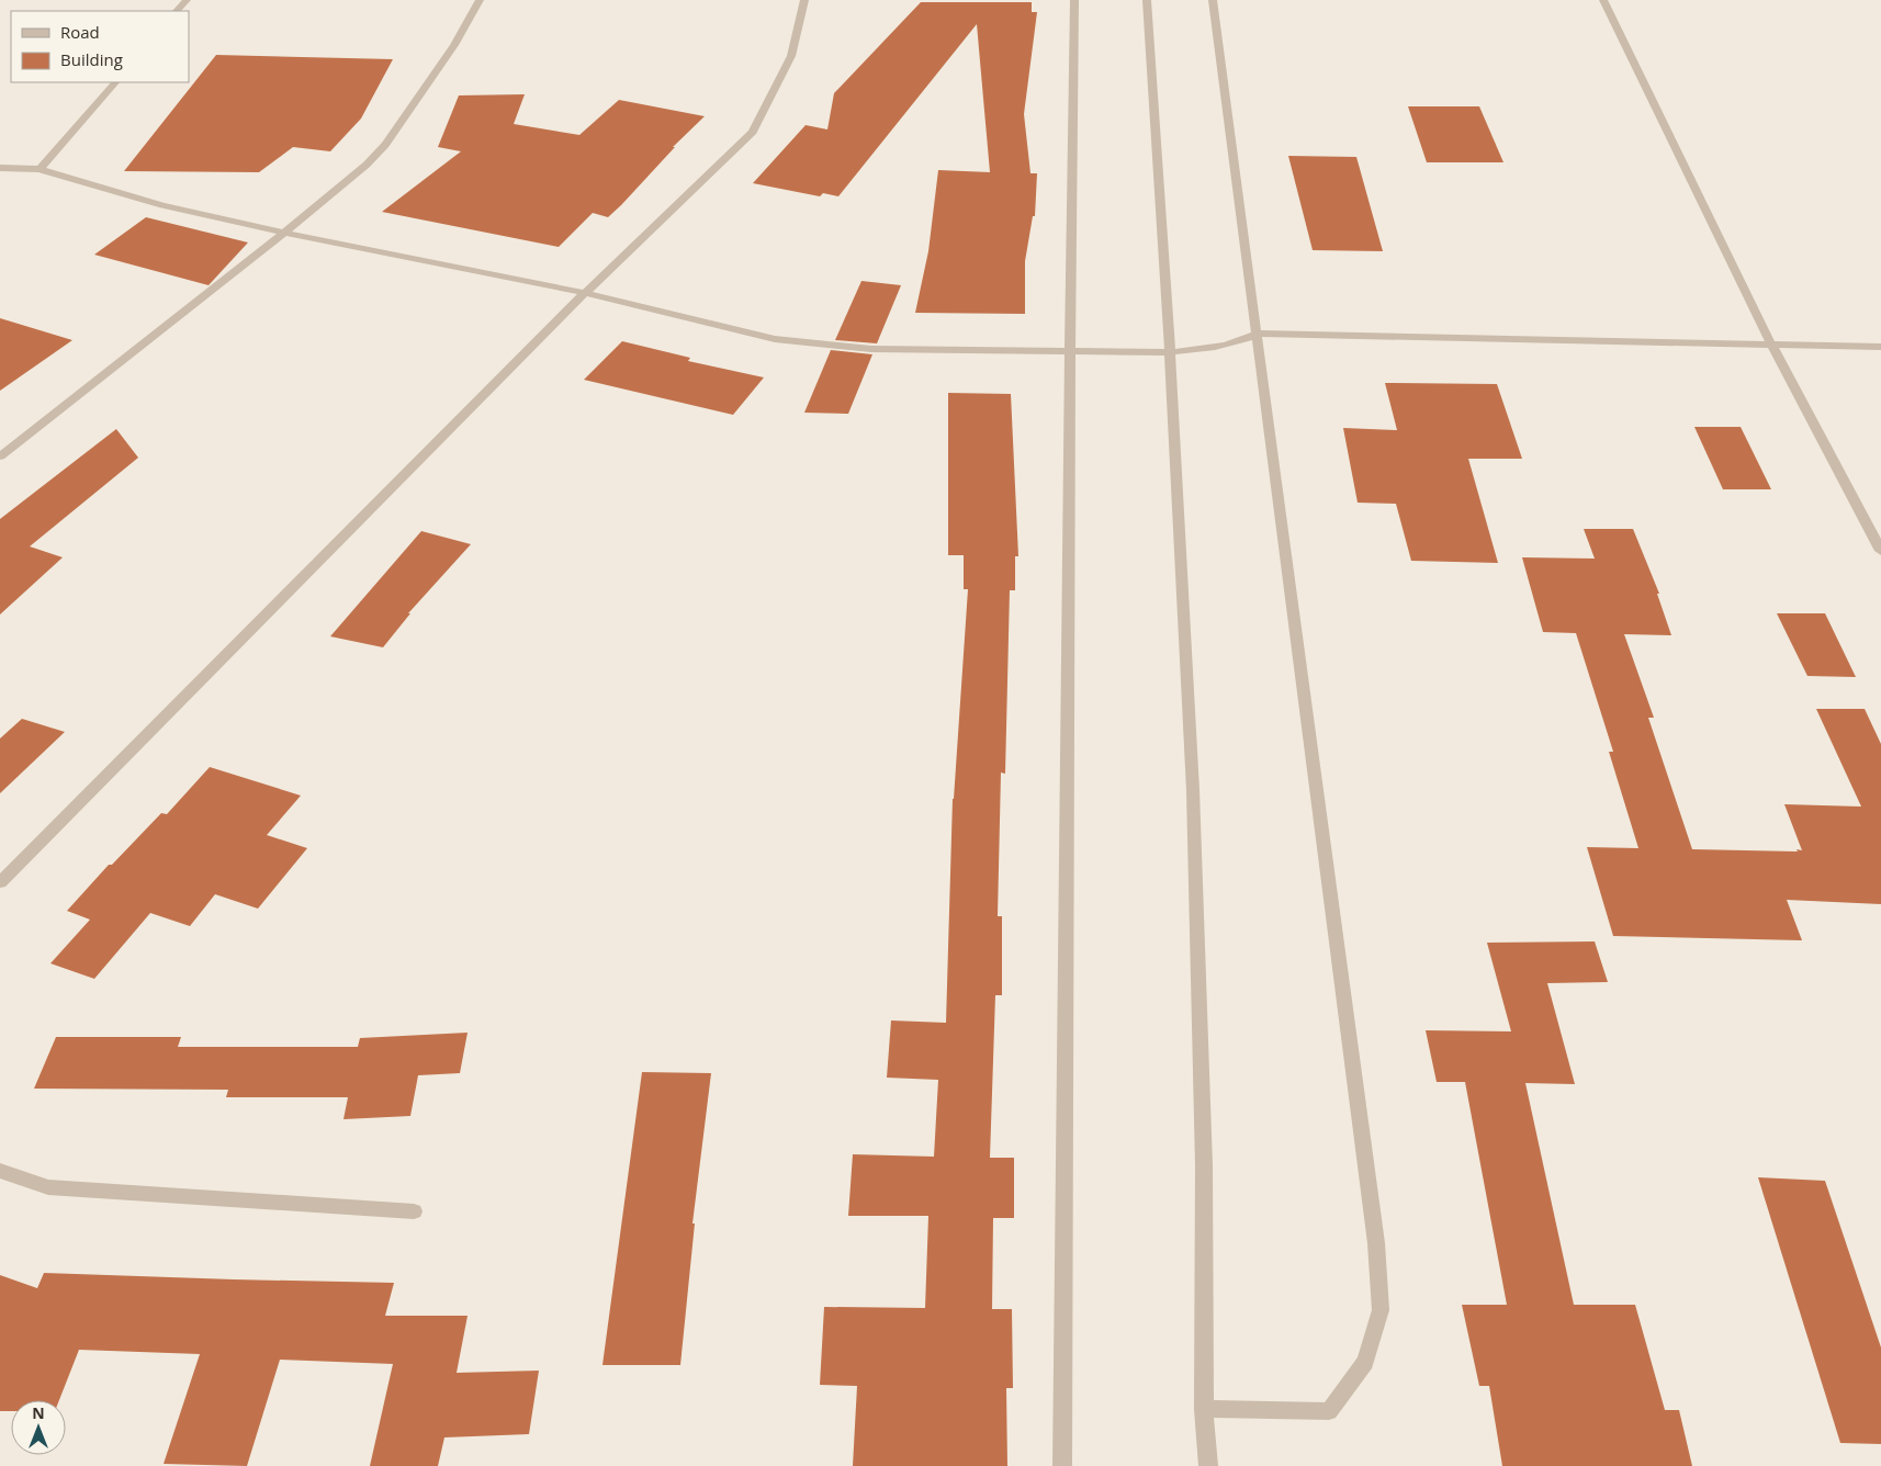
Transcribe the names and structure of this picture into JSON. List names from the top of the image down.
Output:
{
  "legend": ["Road", "Building"],
  "north": "top"
}
